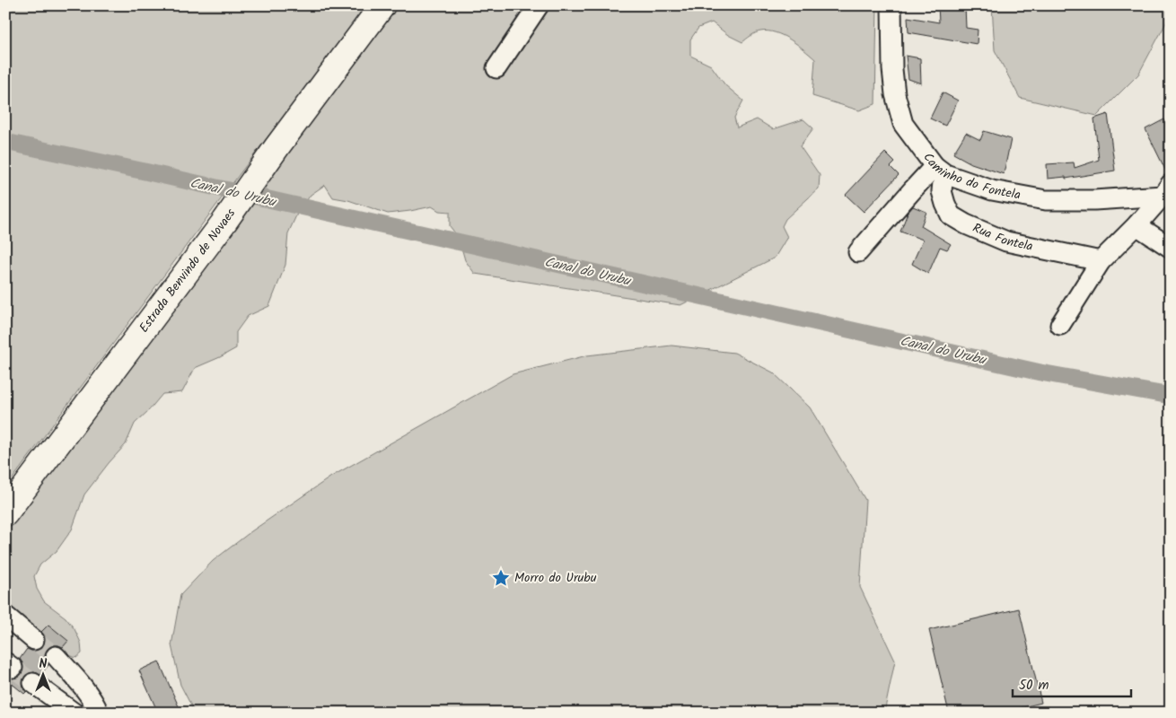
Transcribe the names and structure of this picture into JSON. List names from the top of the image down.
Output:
{
  "streets": {
    "street": ["Caminho do Fontela", "Rua Fontela", "Estrada Benvindo de Novaes"]
  },
  "crossings": [
    ["Caminho do Fontela", "Rua Fontela"]
  ],
  "water": ["Canal do Urubu"],
  "places": {
    "place": ["Morro do Urubu"]
  },
  "scale_bar": "50 m",
  "north": "top"
}
